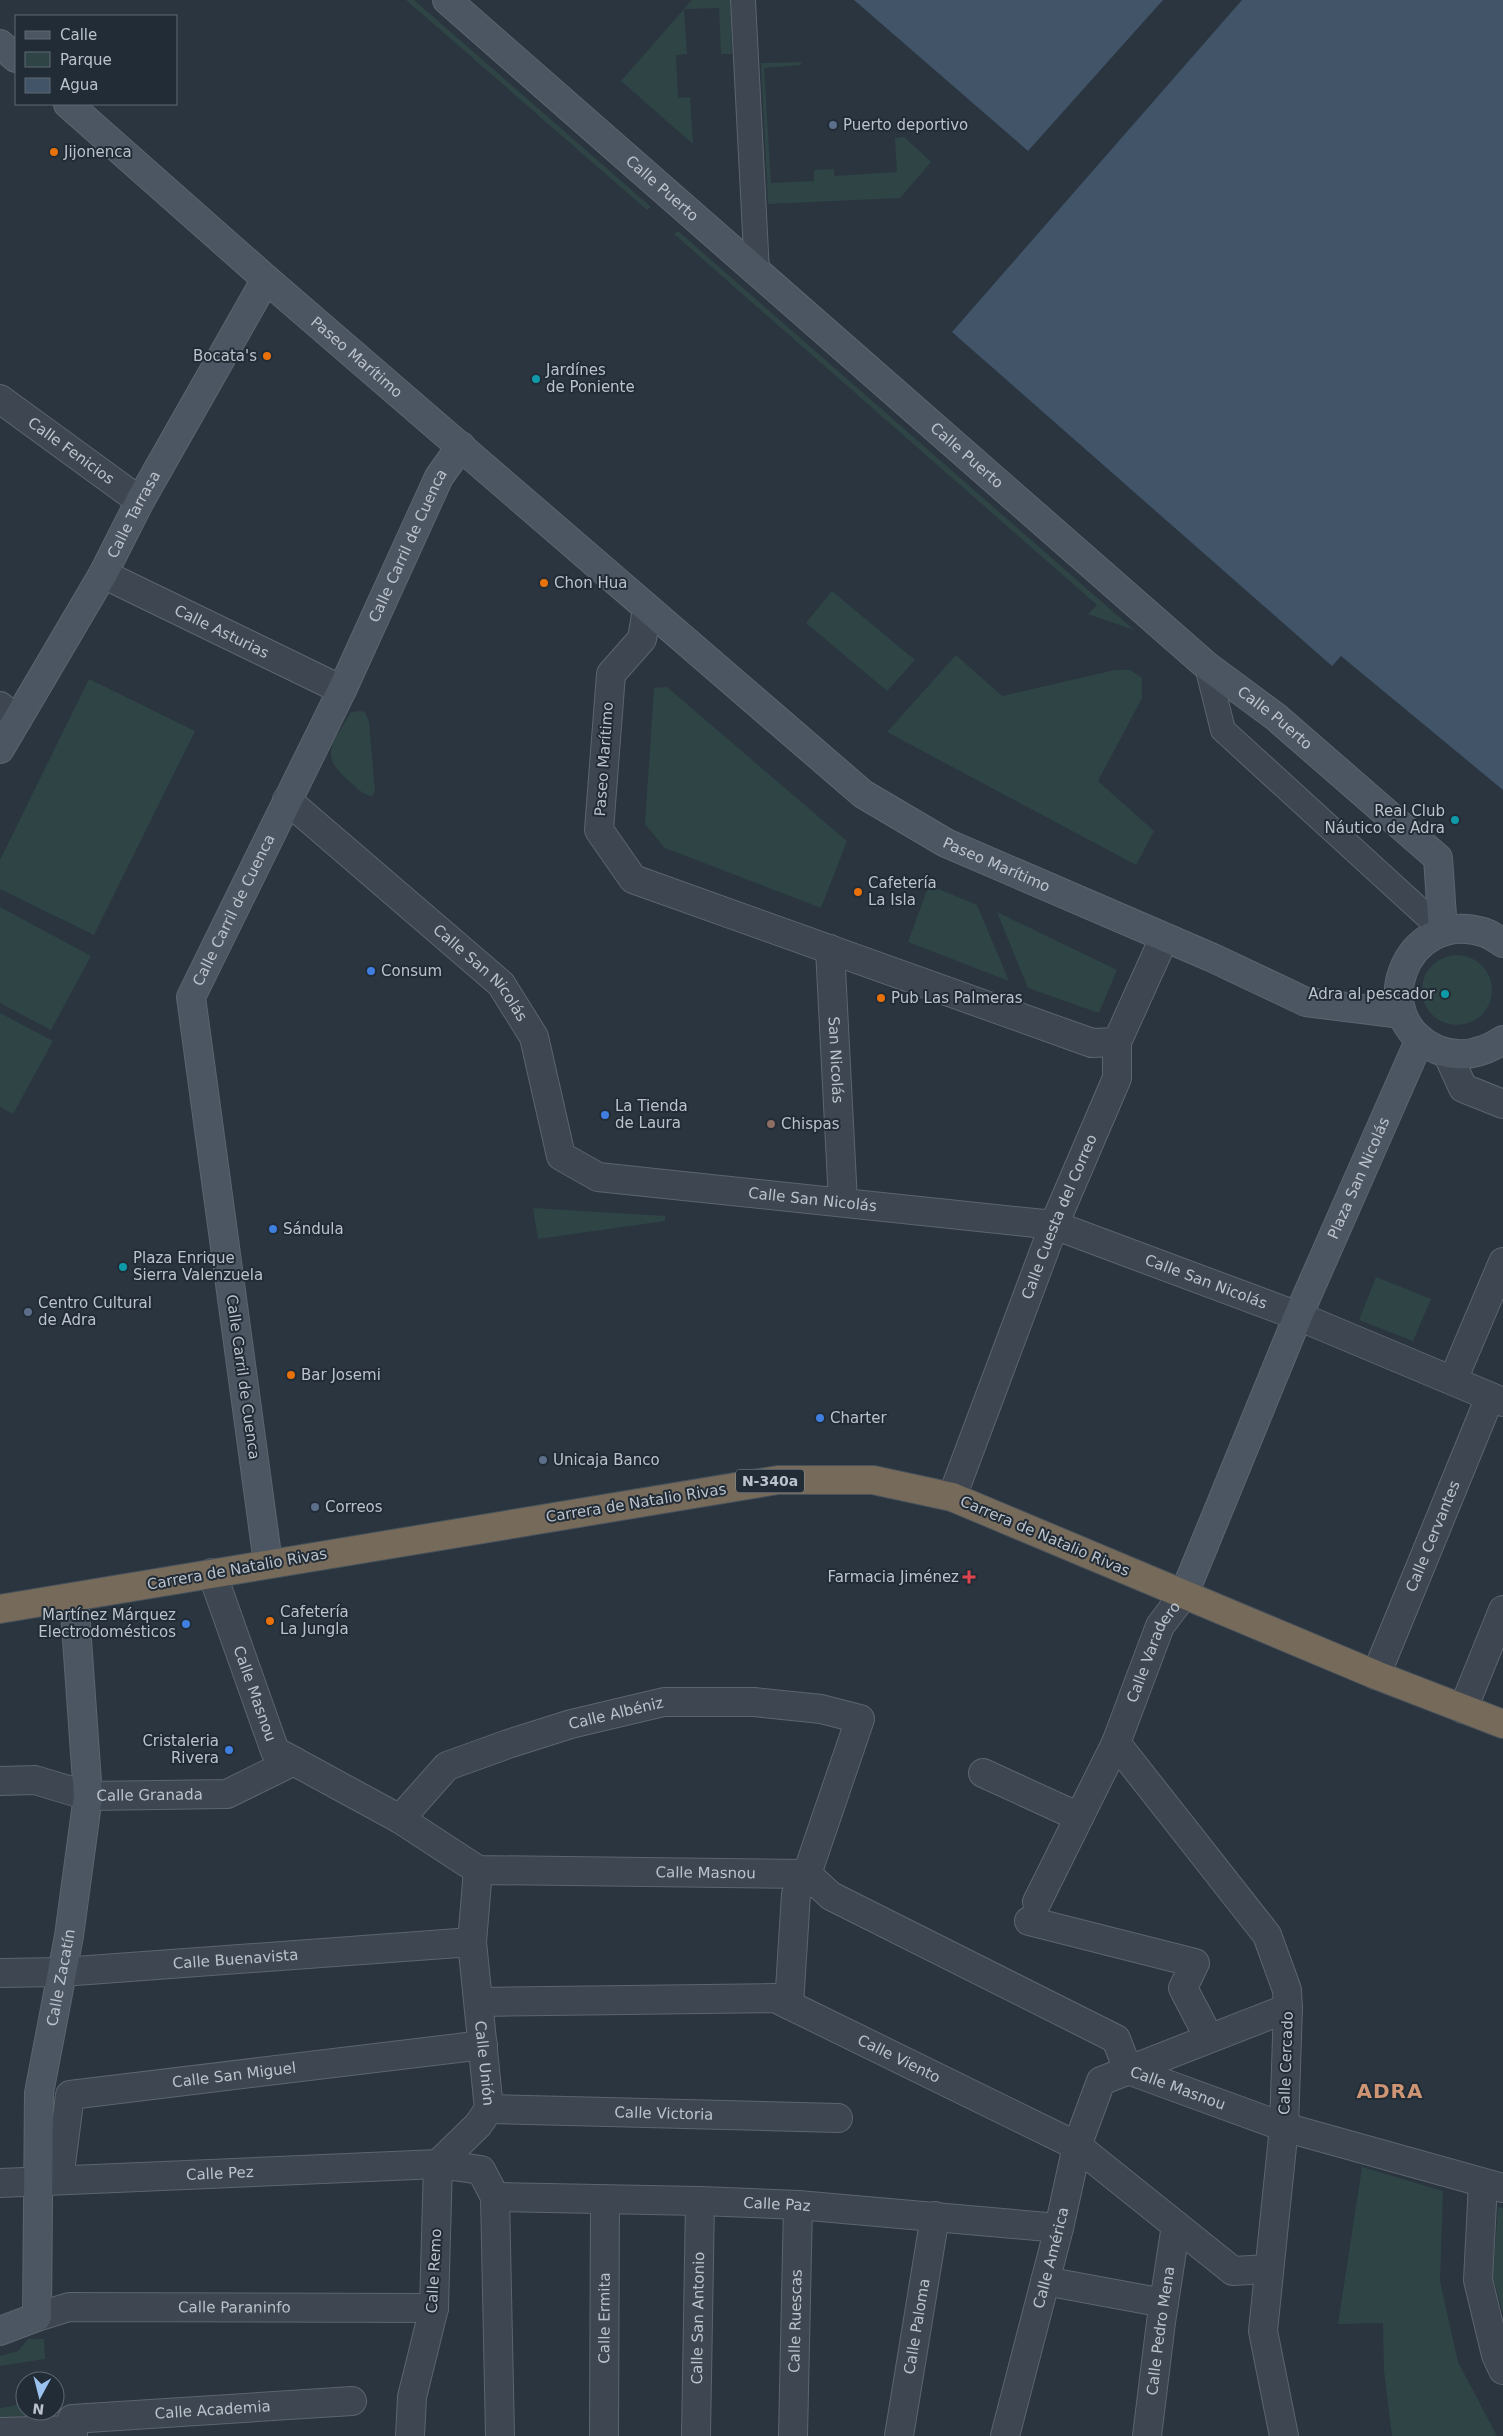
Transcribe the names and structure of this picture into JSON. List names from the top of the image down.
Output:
{
  "streets": {
    "highway": ["N-340a", "Carrera de Natalio Rivas"],
    "street": [
      "Calle Puerto",
      "Paseo Marítimo",
      "Calle Fenicios",
      "Calle Tarrasa",
      "Calle Carril de Cuenca",
      "Calle Asturias",
      "Calle San Nicolás",
      "San Nicolás",
      "Plaza San Nicolás",
      "Calle Cuesta del Correo",
      "Calle Cervantes",
      "Calle Varadero",
      "Calle Masnou",
      "Calle Albéniz",
      "Calle Granada",
      "Calle Buenavista",
      "Calle Zacatín",
      "Calle Viento",
      "Calle Unión",
      "Calle Cercado",
      "Calle San Miguel",
      "Calle Victoria",
      "Calle Pez",
      "Calle Paz",
      "Calle América",
      "Calle Remo",
      "Calle Paraninfo",
      "Calle Ermita",
      "Calle San Antonio",
      "Calle Ruescas",
      "Calle Paloma",
      "Calle Pedro Mena",
      "Calle Academia"
    ]
  },
  "crossings": [
    ["Paseo Marítimo", "Calle Tarrasa"],
    ["Paseo Marítimo", "Calle Carril de Cuenca"],
    ["Paseo Marítimo", "San Nicolás"],
    ["Paseo Marítimo", "Calle Cuesta del Correo"],
    ["Calle Fenicios", "Calle Tarrasa"],
    ["Calle Tarrasa", "Calle Asturias"],
    ["Calle Carril de Cuenca", "Calle Asturias"],
    ["Calle Carril de Cuenca", "Calle San Nicolás"],
    ["Calle Carril de Cuenca", "Carrera de Natalio Rivas"],
    ["Calle San Nicolás", "San Nicolás"],
    ["Calle San Nicolás", "Plaza San Nicolás"],
    ["Calle San Nicolás", "Calle Cuesta del Correo"],
    ["Calle San Nicolás", "Calle Cervantes"],
    ["Calle San Nicolás", "Calle Varadero"],
    ["Plaza San Nicolás", "Calle Varadero"],
    ["Calle Cuesta del Correo", "Carrera de Natalio Rivas"],
    ["Carrera de Natalio Rivas", "Calle Cervantes"],
    ["Carrera de Natalio Rivas", "Calle Varadero"],
    ["Carrera de Natalio Rivas", "Calle Masnou"],
    ["Carrera de Natalio Rivas", "Calle Zacatín"],
    ["Calle Varadero", "Calle Cercado"],
    ["Calle Masnou", "Calle Albéniz"],
    ["Calle Masnou", "Calle Granada"],
    ["Calle Masnou", "Calle Unión"],
    ["Calle Masnou", "Calle Cercado"],
    ["Calle Masnou", "Calle América"],
    ["Calle Granada", "Calle Zacatín"],
    ["Calle Buenavista", "Calle Zacatín"],
    ["Calle Buenavista", "Calle Unión"],
    ["Calle Zacatín", "Calle San Miguel"],
    ["Calle Zacatín", "Calle Pez"],
    ["Calle Zacatín", "Calle Paraninfo"],
    ["Calle Viento", "Calle Unión"],
    ["Calle Viento", "Calle Cercado"],
    ["Calle Viento", "Calle América"],
    ["Calle Viento", "Calle Pedro Mena"],
    ["Calle Unión", "Calle San Miguel"],
    ["Calle Unión", "Calle Victoria"],
    ["Calle Unión", "Calle Pez"],
    ["Calle Unión", "Calle Remo"],
    ["Calle San Miguel", "Calle Pez"],
    ["Calle Pez", "Calle Remo"],
    ["Calle Paz", "Calle América"],
    ["Calle Paz", "Calle Ermita"],
    ["Calle Paz", "Calle San Antonio"],
    ["Calle Paz", "Calle Ruescas"],
    ["Calle Paz", "Calle Paloma"],
    ["Calle Remo", "Calle Paraninfo"]
  ],
  "districts": ["ADRA"],
  "places": {
    "other": [
      "Puerto deportivo",
      "Jijonenca",
      "Bocata's",
      "Jardínes de Poniente",
      "Chon Hua",
      "Real Club Náutico de Adra",
      "Cafetería La Isla",
      "Consum",
      "Adra al pescador",
      "Pub Las Palmeras",
      "La Tienda de Laura",
      "Chispas",
      "Sándula",
      "Plaza Enrique Sierra Valenzuela",
      "Centro Cultural de Adra",
      "Bar Josemi",
      "Charter",
      "Unicaja Banco",
      "Correos",
      "Cafetería La Jungla",
      "Martínez Márquez Electrodomésticos",
      "Cristaleria Rivera"
    ],
    "health": ["Farmacia Jiménez"]
  },
  "legend": ["Calle", "Parque", "Agua"],
  "north": "bottom"
}
